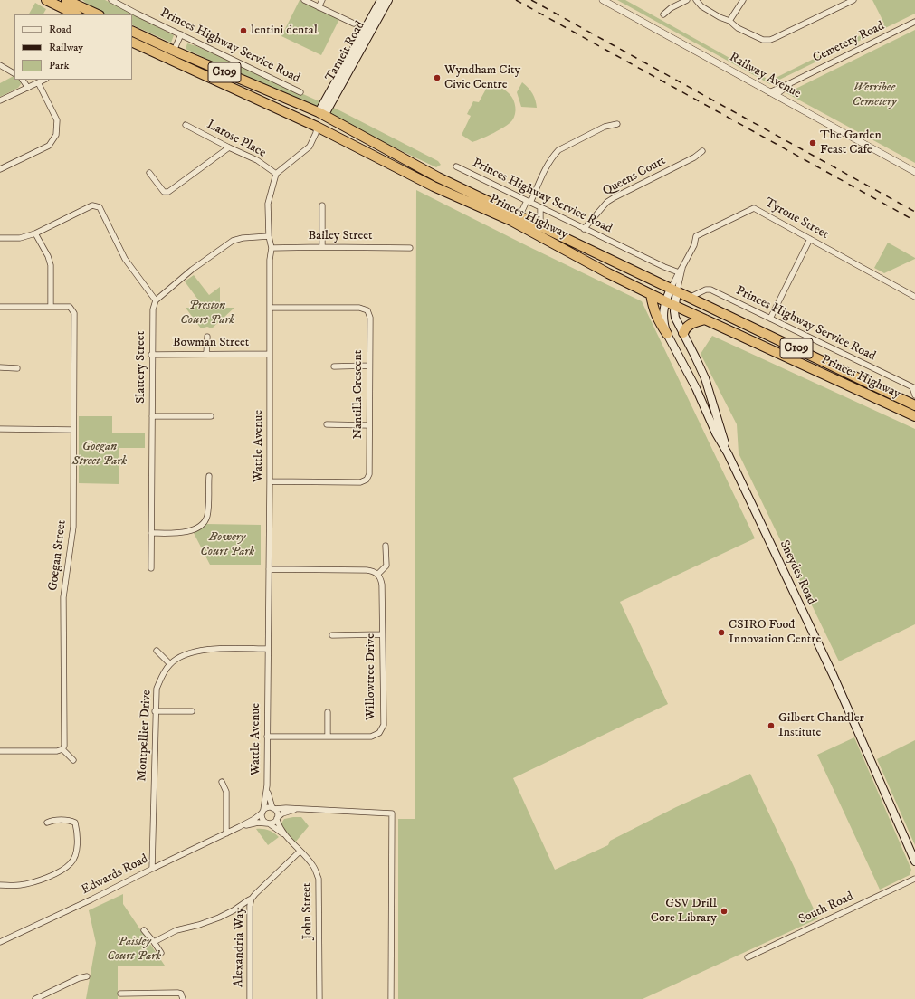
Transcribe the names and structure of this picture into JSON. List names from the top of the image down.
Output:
{
  "streets": {
    "highway": ["C109", "Princes Highway"],
    "main road": ["Tarneit Road", "Sneydes Road"],
    "street": [
      "Cemetery Road",
      "Princes Highway Service Road",
      "Railway Avenue",
      "Larose Place",
      "Queens Court",
      "Tyrone Street",
      "Bailey Street",
      "Bowman Street",
      "Slattery Street",
      "Nantilla Crescent",
      "Wattle Avenue",
      "Goegan Street",
      "Willowtree Drive",
      "Montpellier Drive",
      "Edwards Road",
      "South Road",
      "John Street",
      "Alexandria Way"
    ]
  },
  "crossings": [
    ["Cemetery Road", "Railway Avenue"],
    ["Princes Highway Service Road", "Queens Court"],
    ["Princes Highway Service Road", "Princes Highway"],
    ["Princes Highway Service Road", "Tyrone Street"],
    ["Tarneit Road", "Princes Highway"],
    ["Larose Place", "Wattle Avenue"],
    ["Princes Highway", "Tyrone Street"],
    ["Princes Highway", "Sneydes Road"],
    ["Tyrone Street", "Sneydes Road"],
    ["Bailey Street", "Wattle Avenue"],
    ["Bowman Street", "Slattery Street"],
    ["Bowman Street", "Wattle Avenue"],
    ["Nantilla Crescent", "Wattle Avenue"],
    ["Wattle Avenue", "Willowtree Drive"],
    ["Wattle Avenue", "Montpellier Drive"],
    ["Wattle Avenue", "Edwards Road"],
    ["Wattle Avenue", "John Street"],
    ["Montpellier Drive", "Edwards Road"],
    ["Edwards Road", "John Street"],
    ["John Street", "Alexandria Way"]
  ],
  "parks": [
    "Werribee Cemetery",
    "Preston Court Park",
    "Goegan Street Park",
    "Bowery Court Park",
    "Paisley Court Park"
  ],
  "places": [
    "lentini dental",
    "Wyndham City Civic Centre",
    "The Garden Feast Cafe",
    "CSIRO Foođ Innovation Centre",
    "Gilbert Chandler Institute",
    "GSV Drill Core Library"
  ],
  "legend": ["Road", "Railway", "Park"]
}
